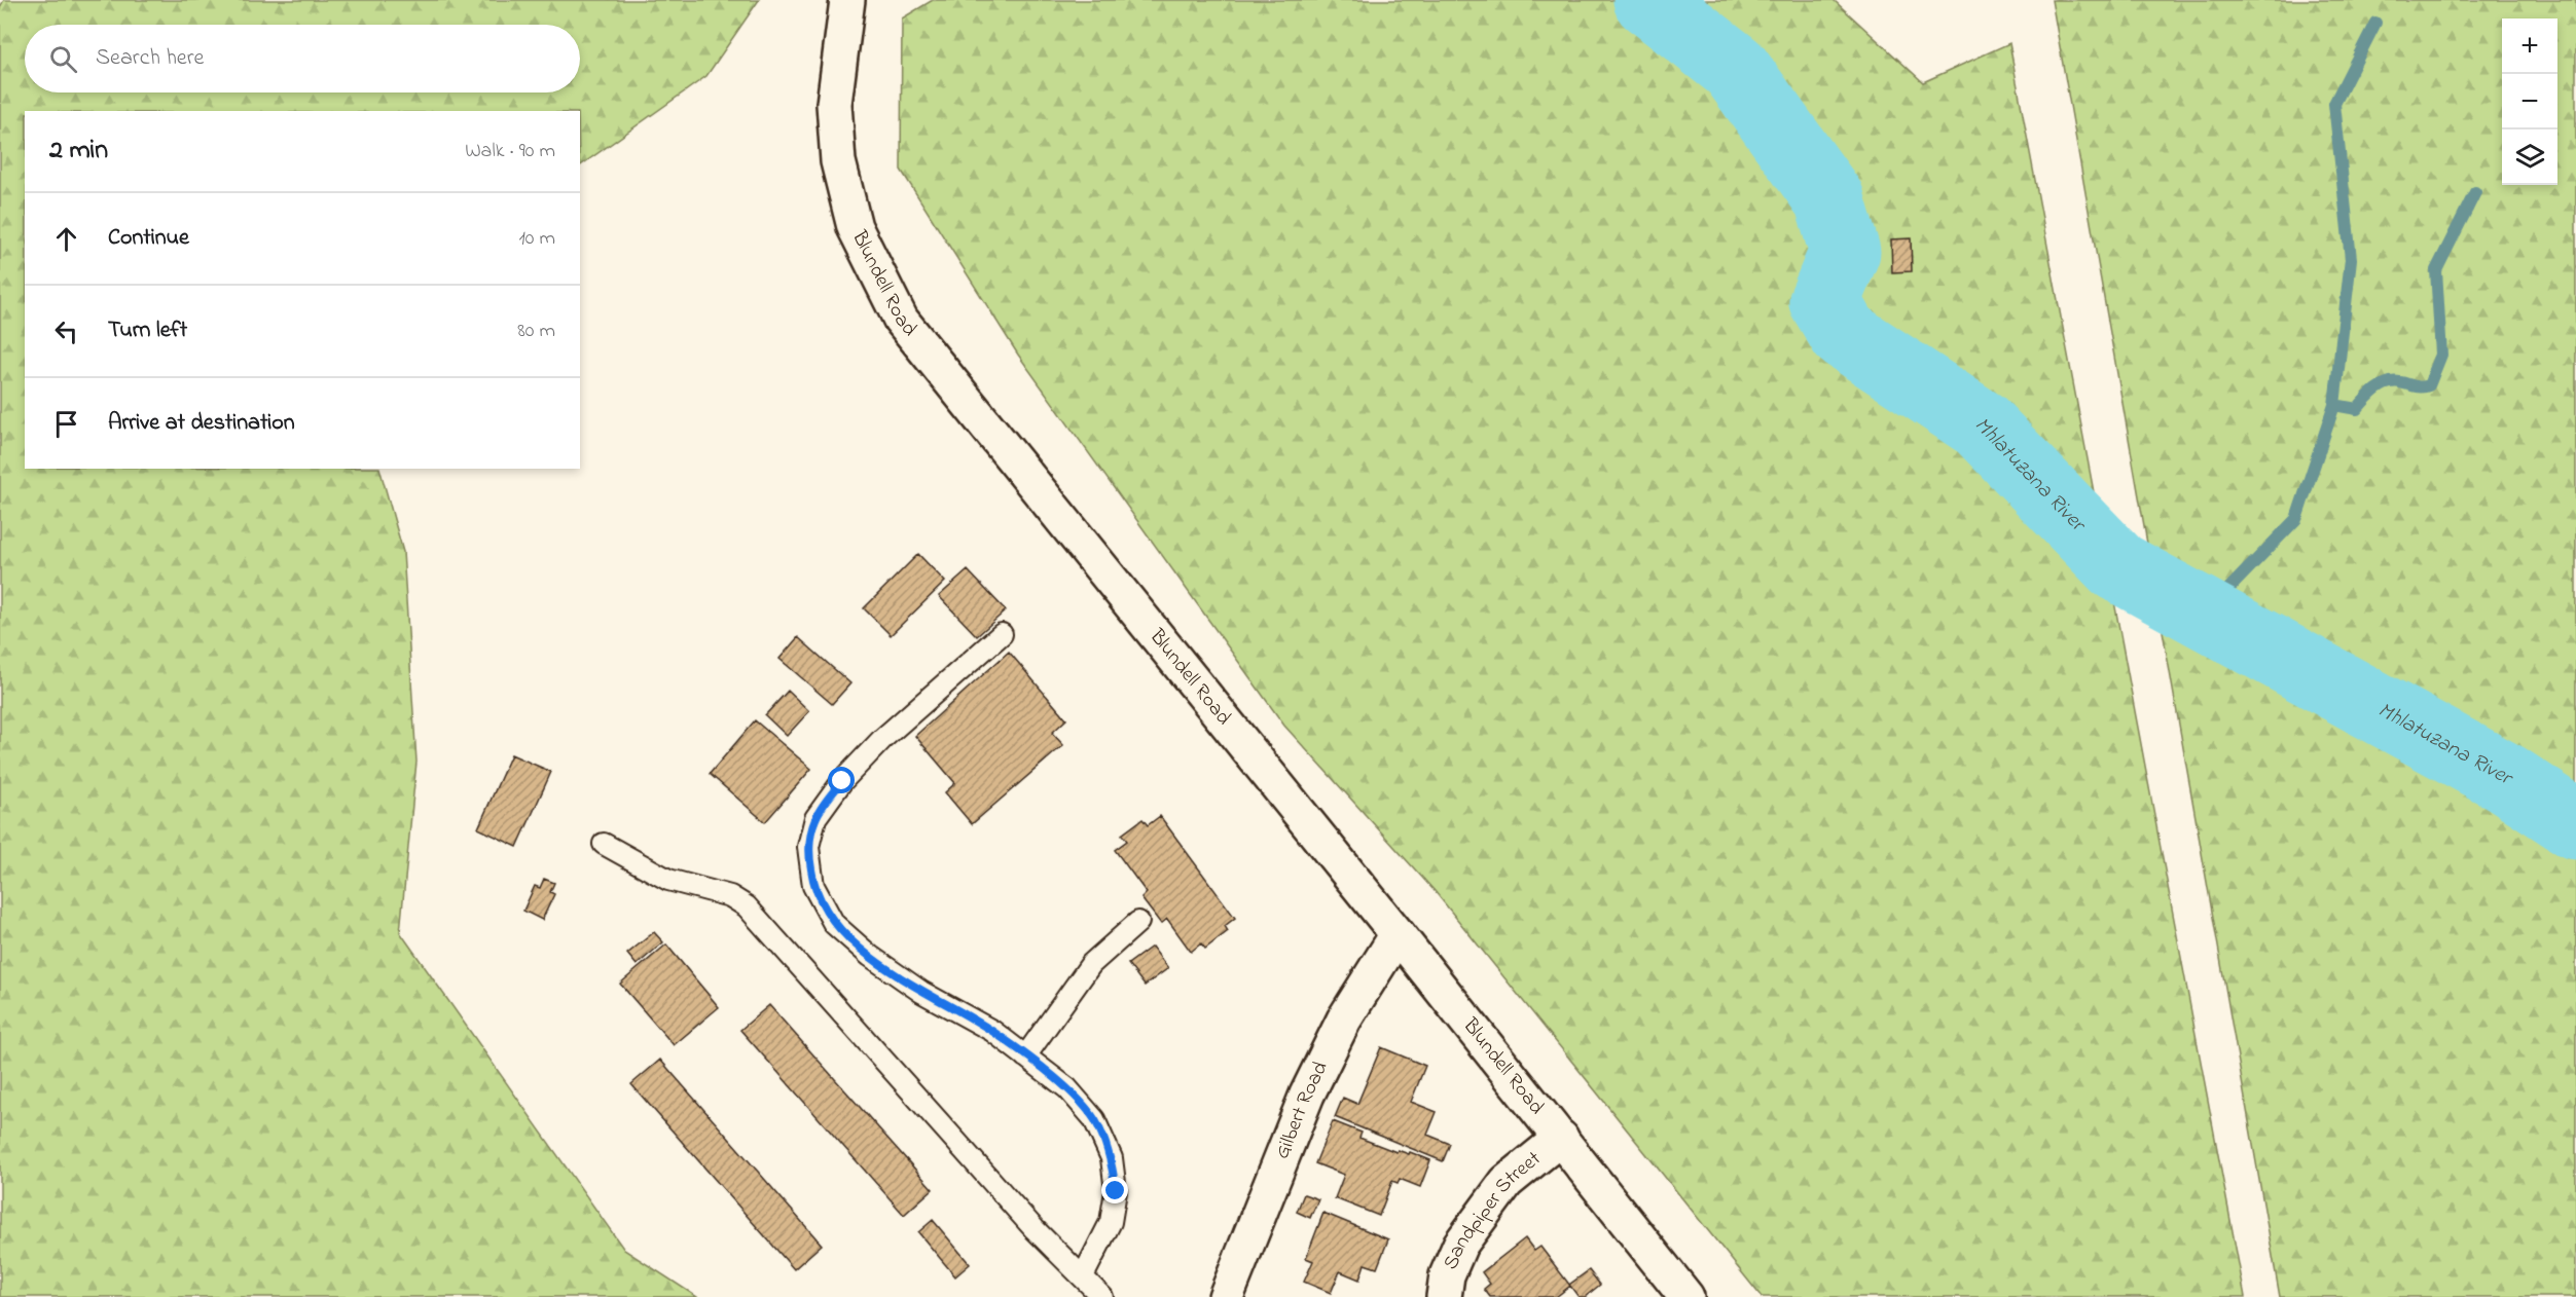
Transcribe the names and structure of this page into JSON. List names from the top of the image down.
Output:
{
  "streets": {
    "street": ["Blundell Road", "Gilbert Road", "Sandpiper Street"]
  },
  "crossings": [
    ["Blundell Road", "Gilbert Road"],
    ["Blundell Road", "Sandpiper Street"]
  ],
  "water": ["Mhlatuzana River"],
  "page": {
    "map_buttons": ["+", "−"],
    "search": "Search here",
    "heading": ["2 min", "Walk · 90 m"],
    "list": [
      ["Continue", "10 m"],
      ["Turn left", "80 m"],
      "Arrive at destination"
    ]
  }
}
